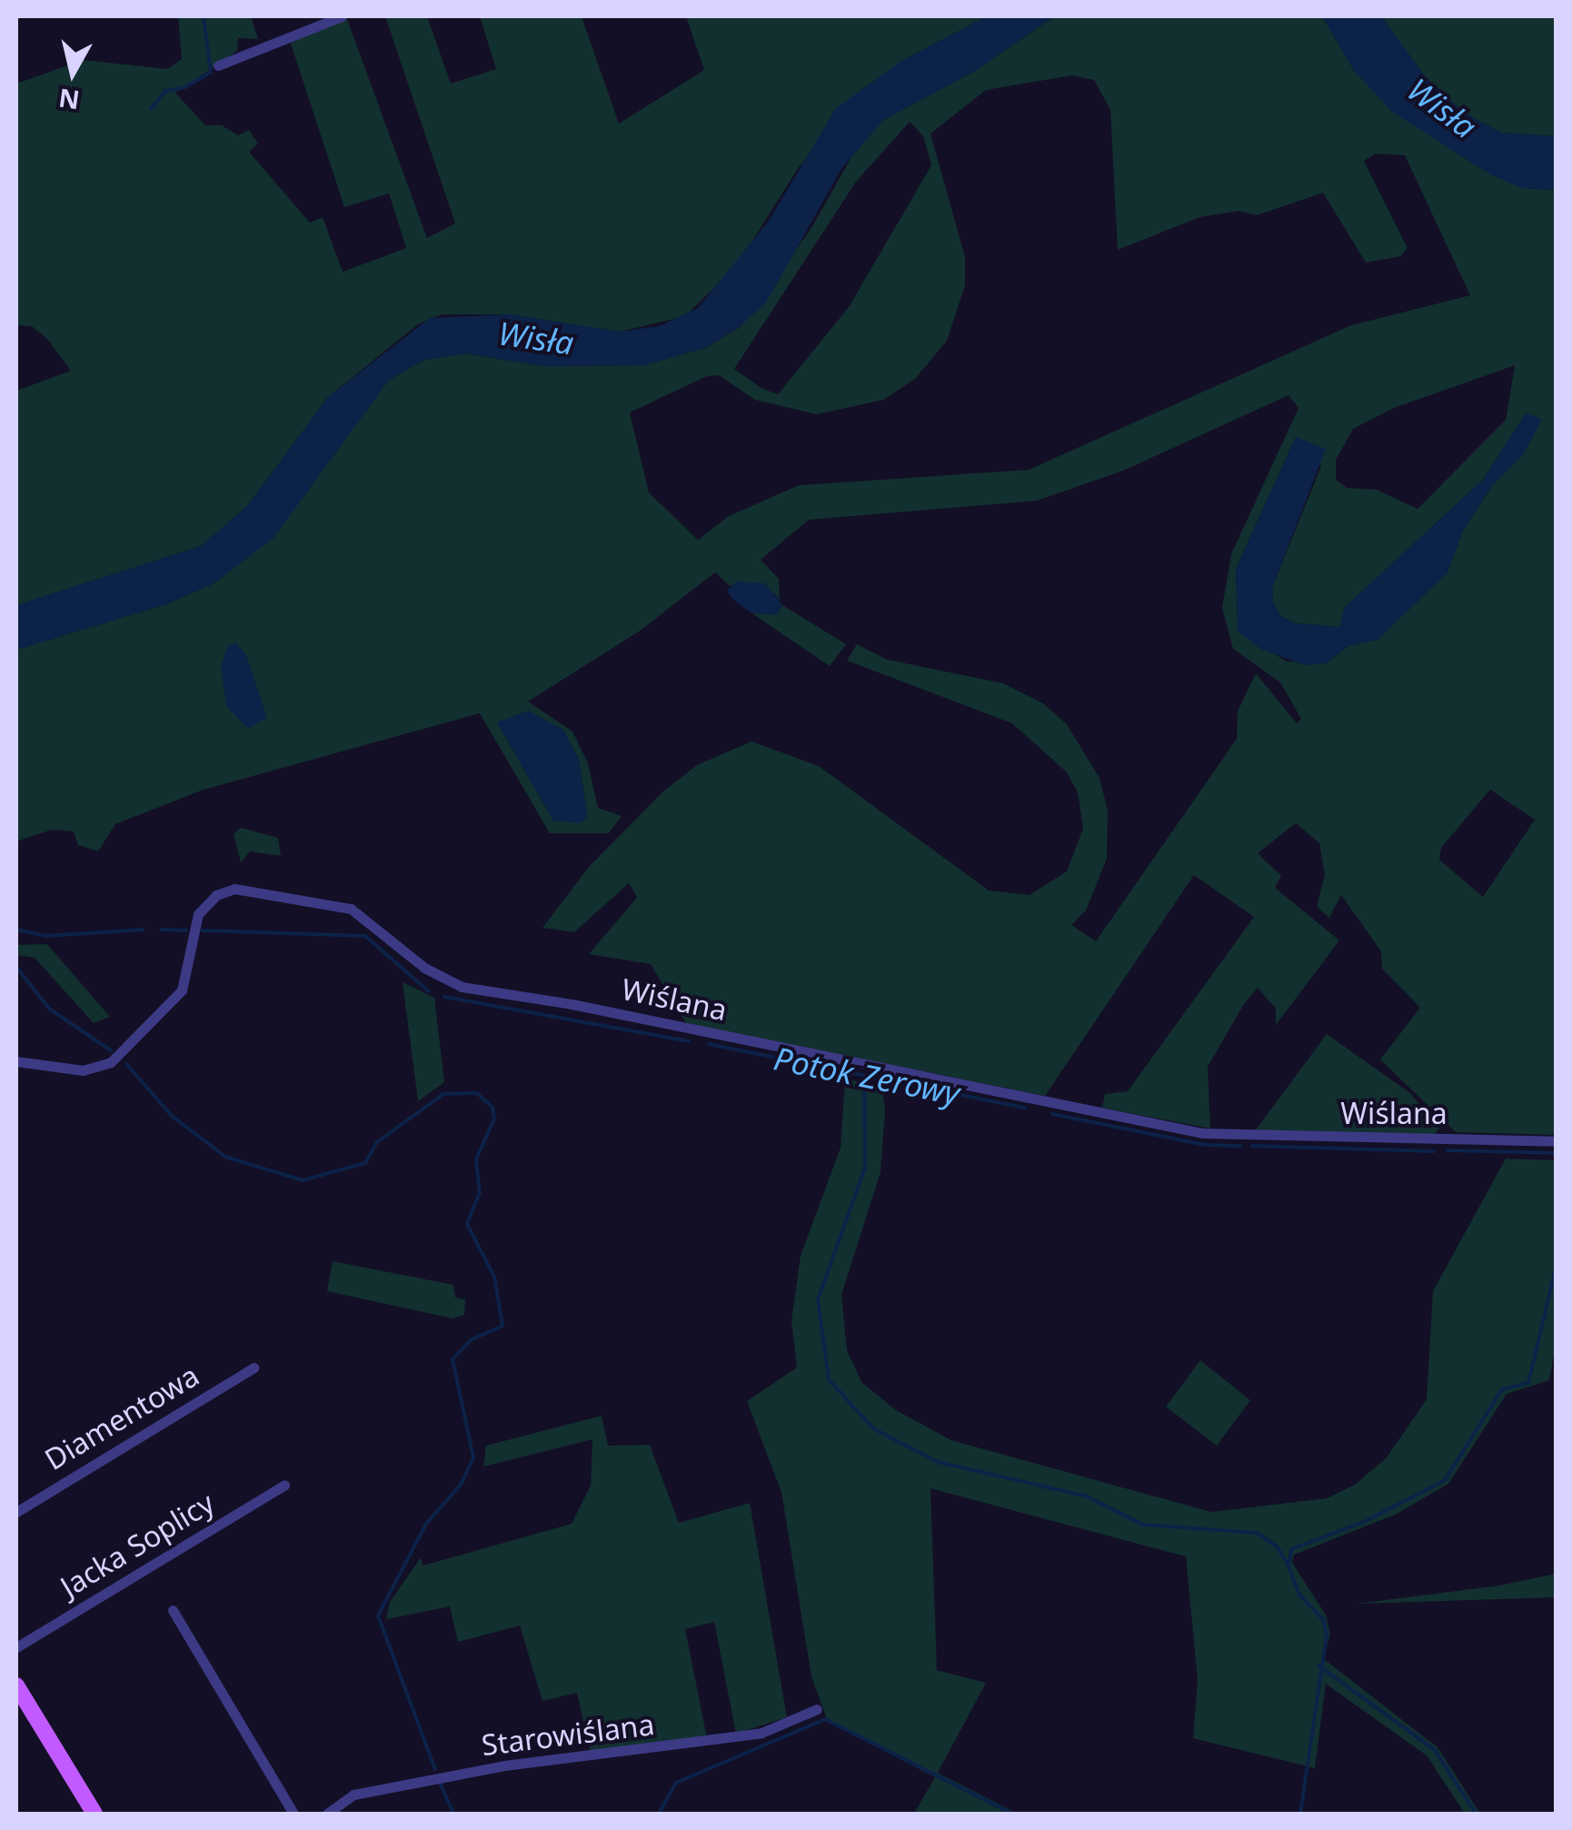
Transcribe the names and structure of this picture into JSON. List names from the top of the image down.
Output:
{
  "streets": {
    "street": [
      "Wiślana",
      "Diamentowa",
      "Jacka Soplicy",
      "Starowiślana"
    ]
  },
  "water": ["Wisła", "Potok Zerowy"],
  "north": "bottom"
}
